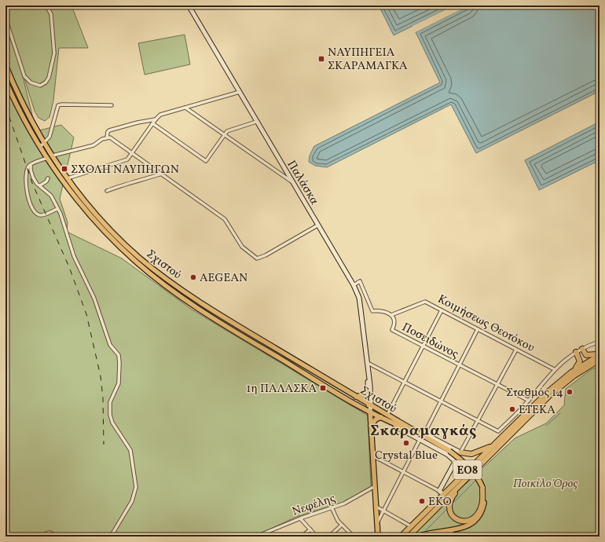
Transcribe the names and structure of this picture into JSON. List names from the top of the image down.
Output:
{
  "streets": {
    "highway": ["ΕΟ8"],
    "main road": ["Σχιστού"],
    "street": [
      "Παλάσκα",
      "Κοιμήσεως Θεοτόκου",
      "Ποσειδώνος",
      "Νεφέλης"
    ]
  },
  "crossings": [
    ["Παλάσκα", "Σχιστού"],
    ["Παλάσκα", "Ποσειδώνος"],
    ["Σχιστού", "ΕΟ8"],
    ["Κοιμήσεως Θεοτόκου", "Ποσειδώνος"]
  ],
  "districts": ["Σκαραμαγκάς"],
  "parks": ["Ποικίλο Όρος"],
  "places": {
    "transit": ["ΝΑΥΠΗΓΕΙΑ ΣΚΑΡΑΜΑΓΚΑ", "ΣΧΟΛΗ ΝΑΥΠΗΓΩΝ", "1η ΠΑΛΑΣΚΑ"],
    "other": [
      "AEGEAN",
      "Σταθμός 14",
      "ETEKA",
      "Crystal Blue",
      "EKO"
    ]
  }
}
